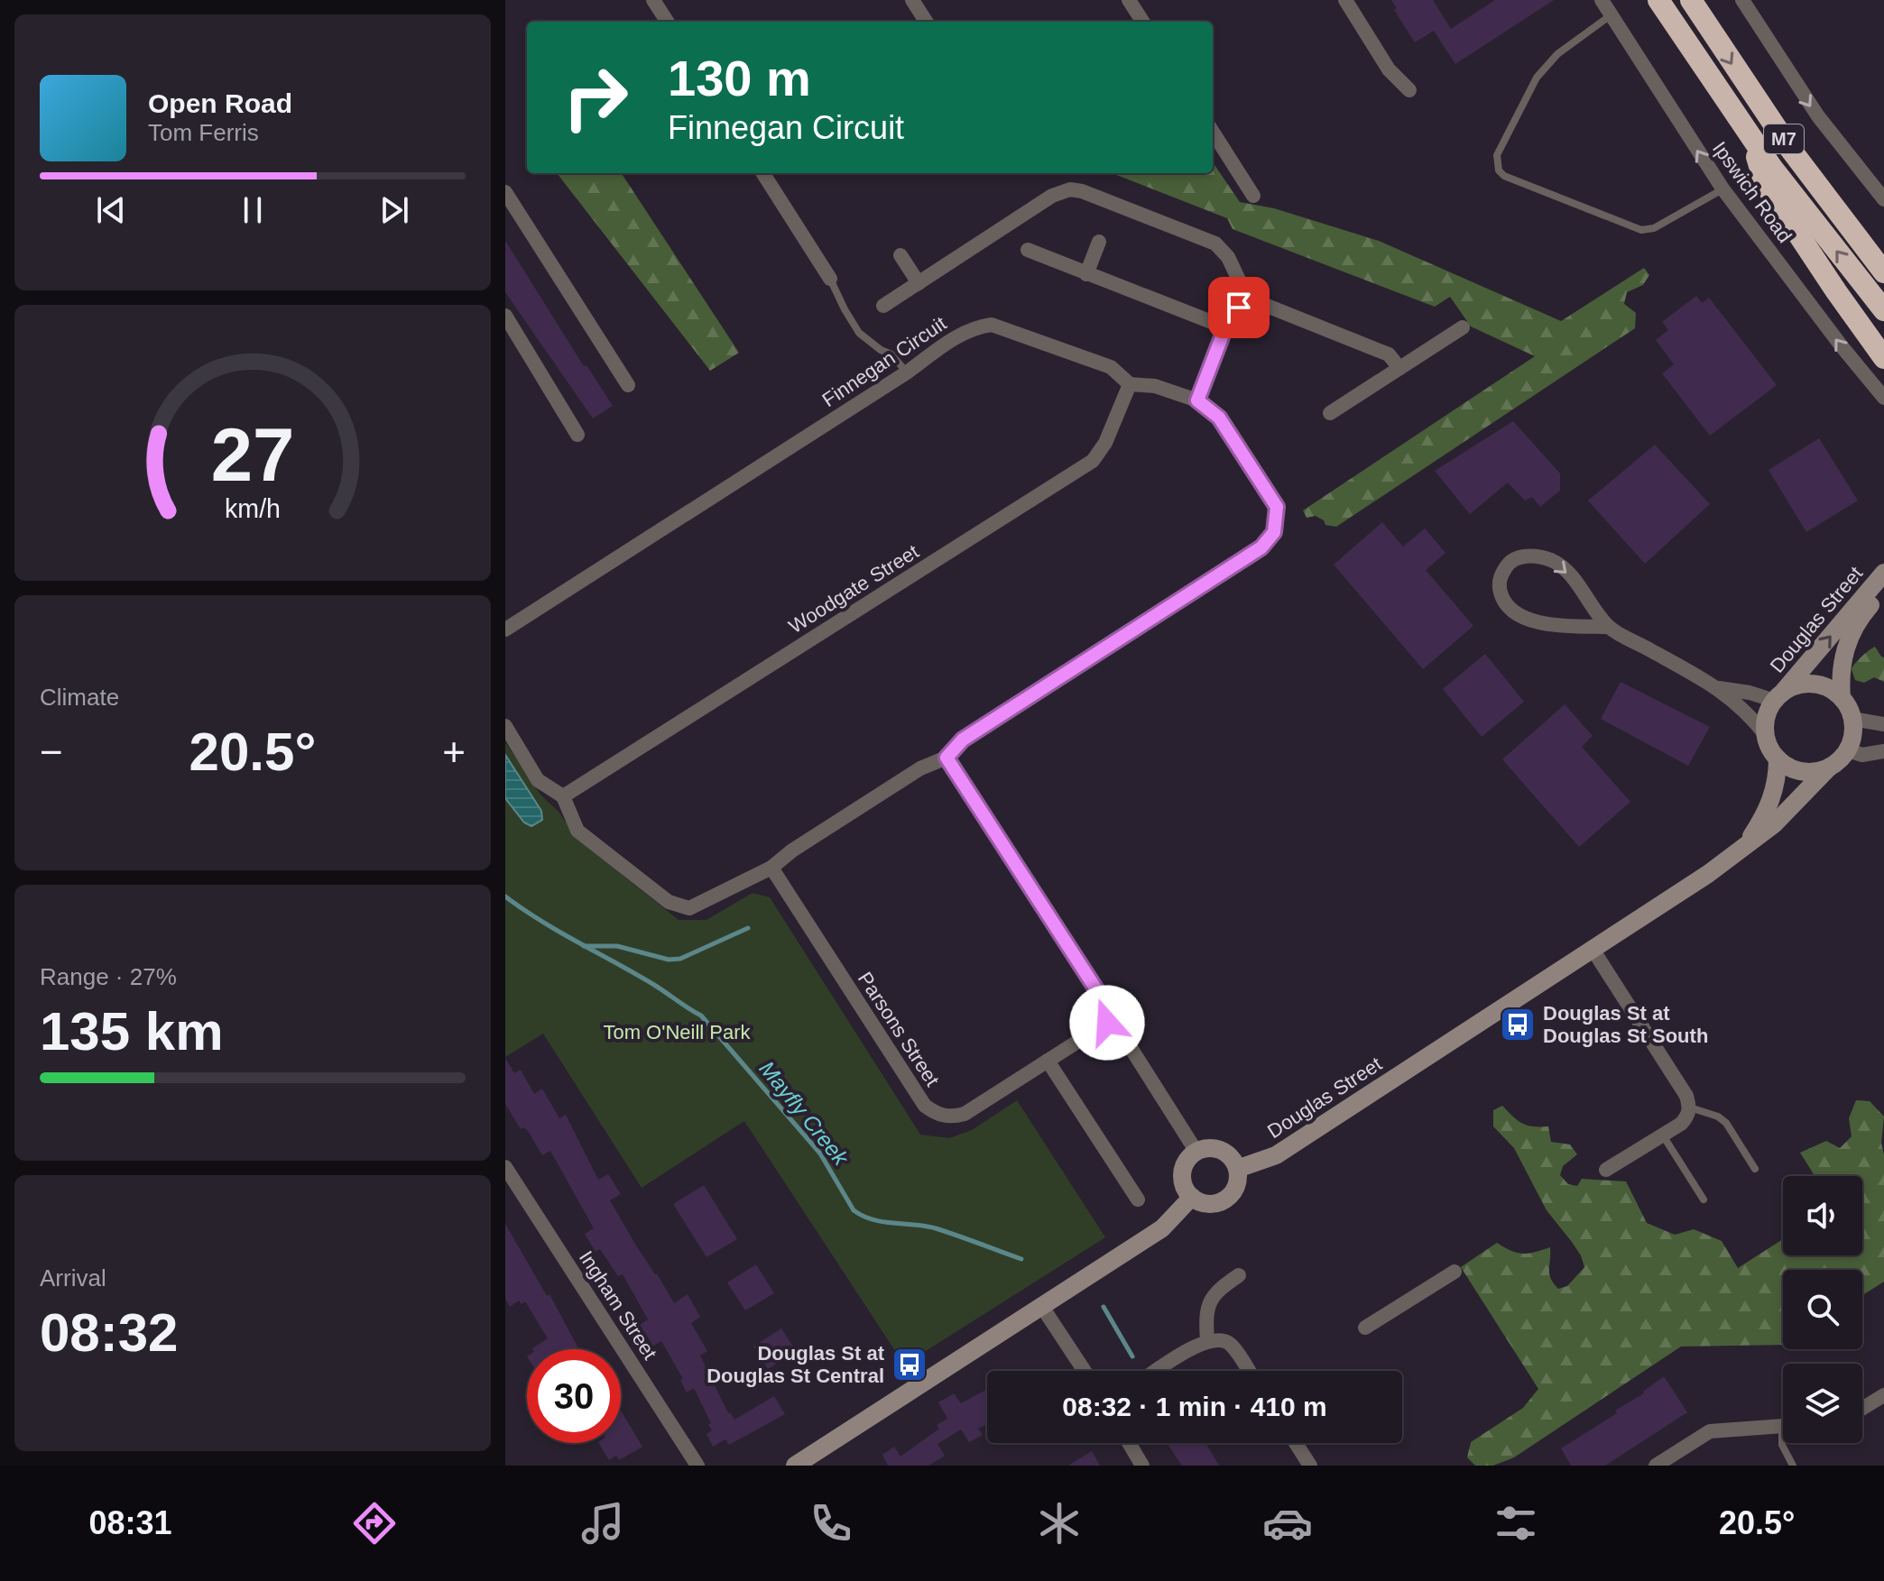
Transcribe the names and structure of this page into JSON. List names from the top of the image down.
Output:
{
  "streets": {
    "highway": ["M7"],
    "main road": ["Douglas Street"],
    "street": [
      "Ipswich Road",
      "Finnegan Circuit",
      "Woodgate Street",
      "Parsons Street",
      "Ingham Street"
    ]
  },
  "crossings": [
    ["Finnegan Circuit", "Woodgate Street"],
    ["Finnegan Circuit", "Parsons Street"]
  ],
  "water": ["Mayfly Creek"],
  "parks": ["Tom O'Neill Park"],
  "places": {
    "bus stop": ["Douglas St at Douglas St South", "Douglas St at Douglas St Central"]
  },
  "page": {
    "turn": ["130 m", "Finnegan Circuit"],
    "song": ["Open Road", "Tom Ferris"],
    "tile": [
      "Climate",
      ["Range · 27%", "135 km"],
      ["Arrival", "08:32"]
    ],
    "heat": ["−", "20.5°", "+"],
    "limit": "30",
    "trip": "08:32 · 1 min · 410 m",
    "tabs": ["08:31", "20.5°"],
    "gauge": ["27", "km/h"]
  }
}
